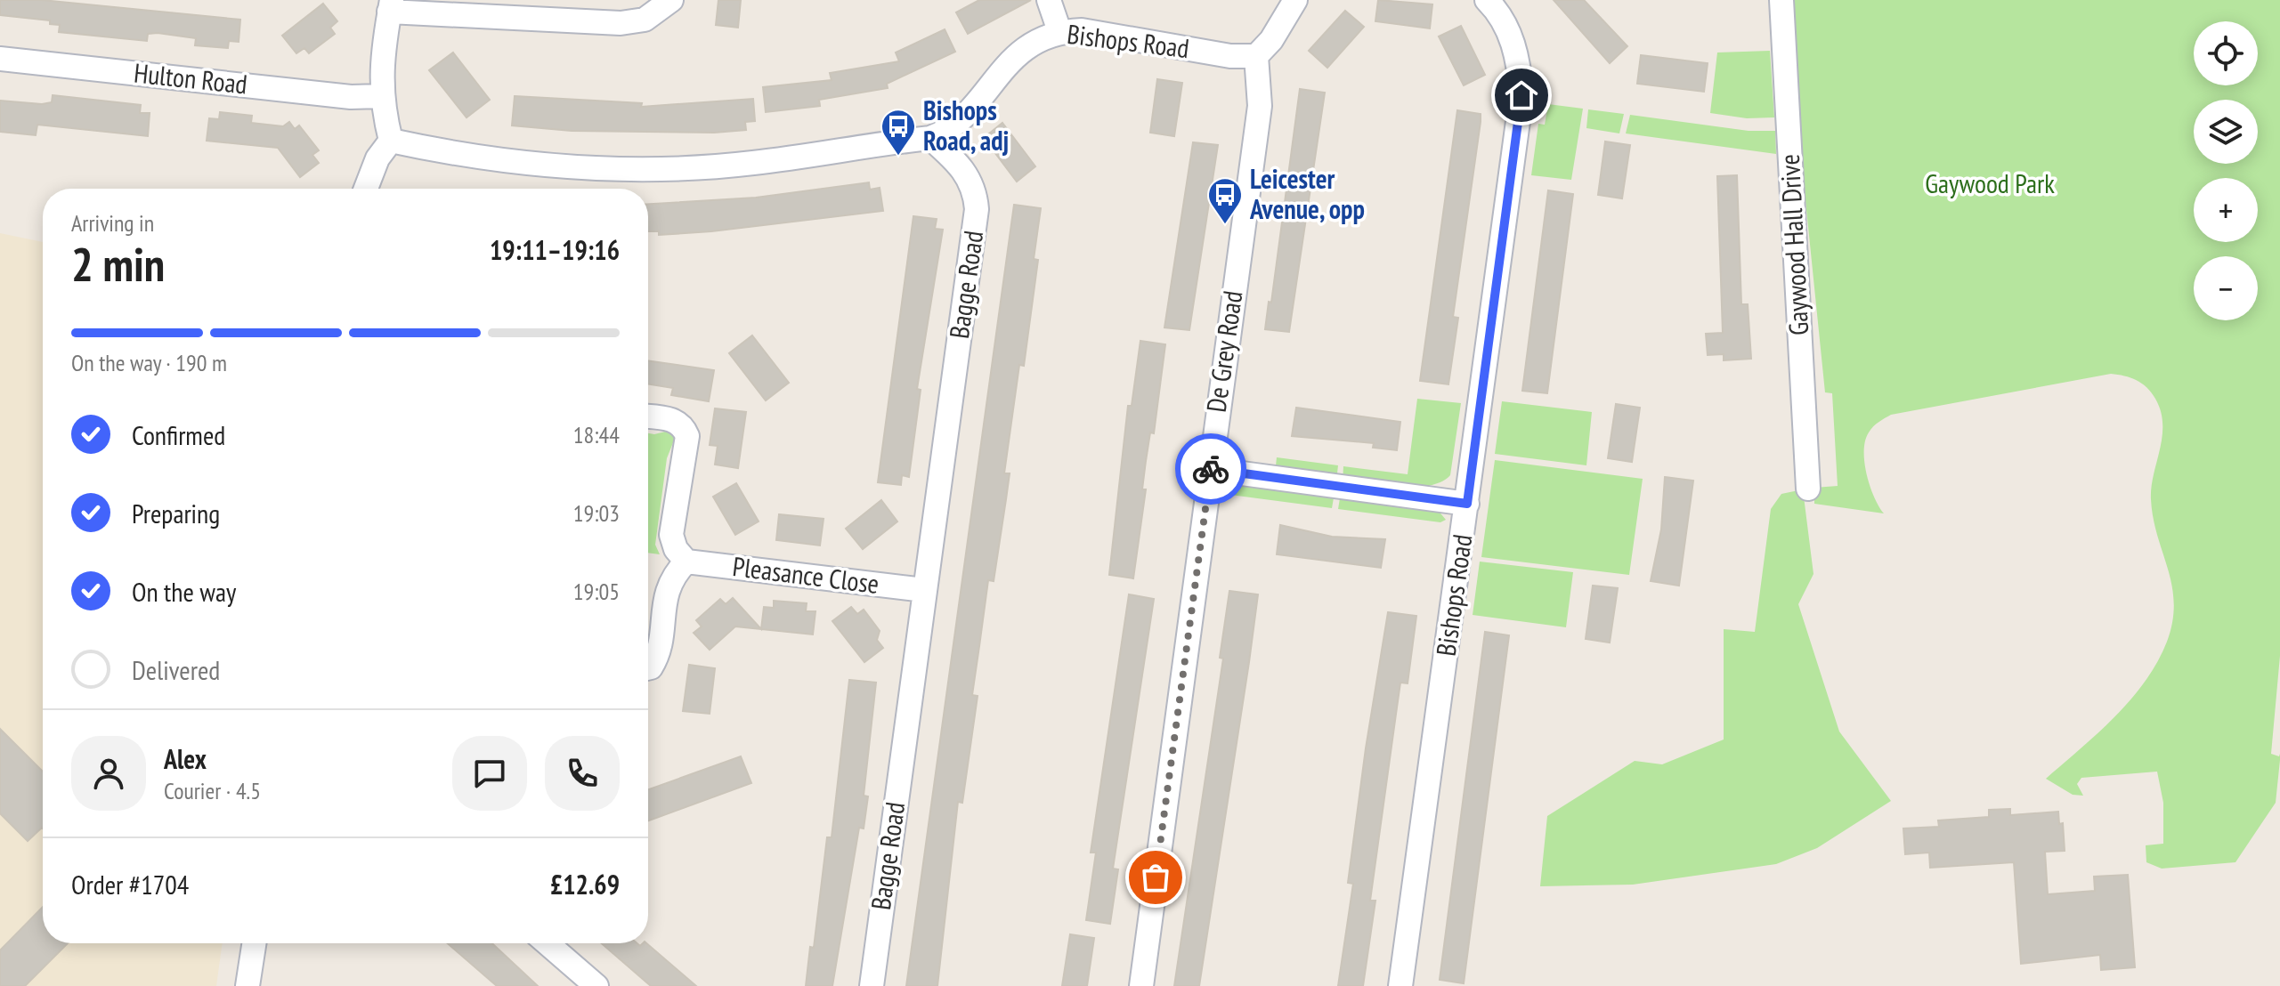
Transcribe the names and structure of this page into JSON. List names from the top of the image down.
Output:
{
  "streets": {
    "street": [
      "Bishops Road",
      "Hulton Road",
      "Gaywood Hall Drive",
      "Bagge Road",
      "De Grey Road",
      "Pleasance Close"
    ]
  },
  "crossings": [
    ["Bishops Road", "Bagge Road"],
    ["Bishops Road", "De Grey Road"],
    ["Bagge Road", "Pleasance Close"]
  ],
  "parks": ["Gaywood Park"],
  "places": {
    "bus stop": ["Bishops Road, adj", "Leicester Avenue, opp"]
  },
  "page": {
    "map_buttons": ["+", "−"],
    "heading": ["2 min", "Arriving in", "19:11–19:16"],
    "panel": [
      "Alex",
      "Courier · 4.5",
      "Order #1704",
      "£12.69"
    ],
    "bar": "On the way · 190 m",
    "list": [
      ["Confirmed", "18:44"],
      ["Preparing", "19:03"],
      ["On the way", "19:05"],
      "Delivered"
    ]
  }
}
